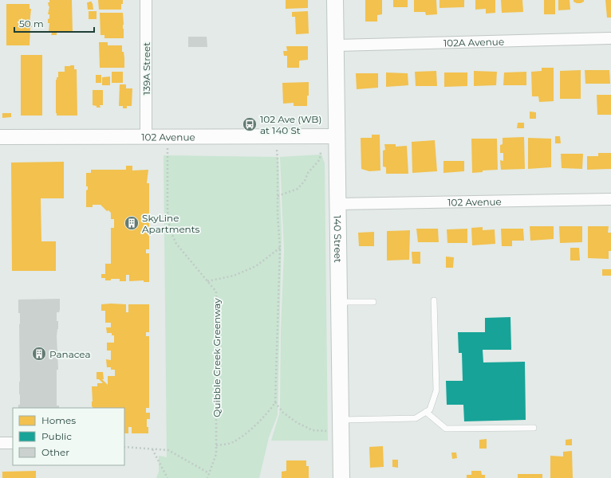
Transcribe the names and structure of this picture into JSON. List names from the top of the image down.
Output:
{
  "streets": {
    "main road": ["140 Street"],
    "street": ["102A Avenue", "139A Street", "102 Avenue"],
    "path": ["Quibble Creek Greenway"]
  },
  "crossings": [
    ["102A Avenue", "140 Street"],
    ["139A Street", "102 Avenue"],
    ["102 Avenue", "140 Street"],
    ["102 Avenue", "Quibble Creek Greenway"]
  ],
  "places": {
    "bus stop": ["102 Ave (WB) at 140 St"],
    "building": ["SkyLine Apartments", "Panacea"]
  },
  "legend": ["Homes", "Public", "Other"],
  "scale_bar": "50 m"
}
